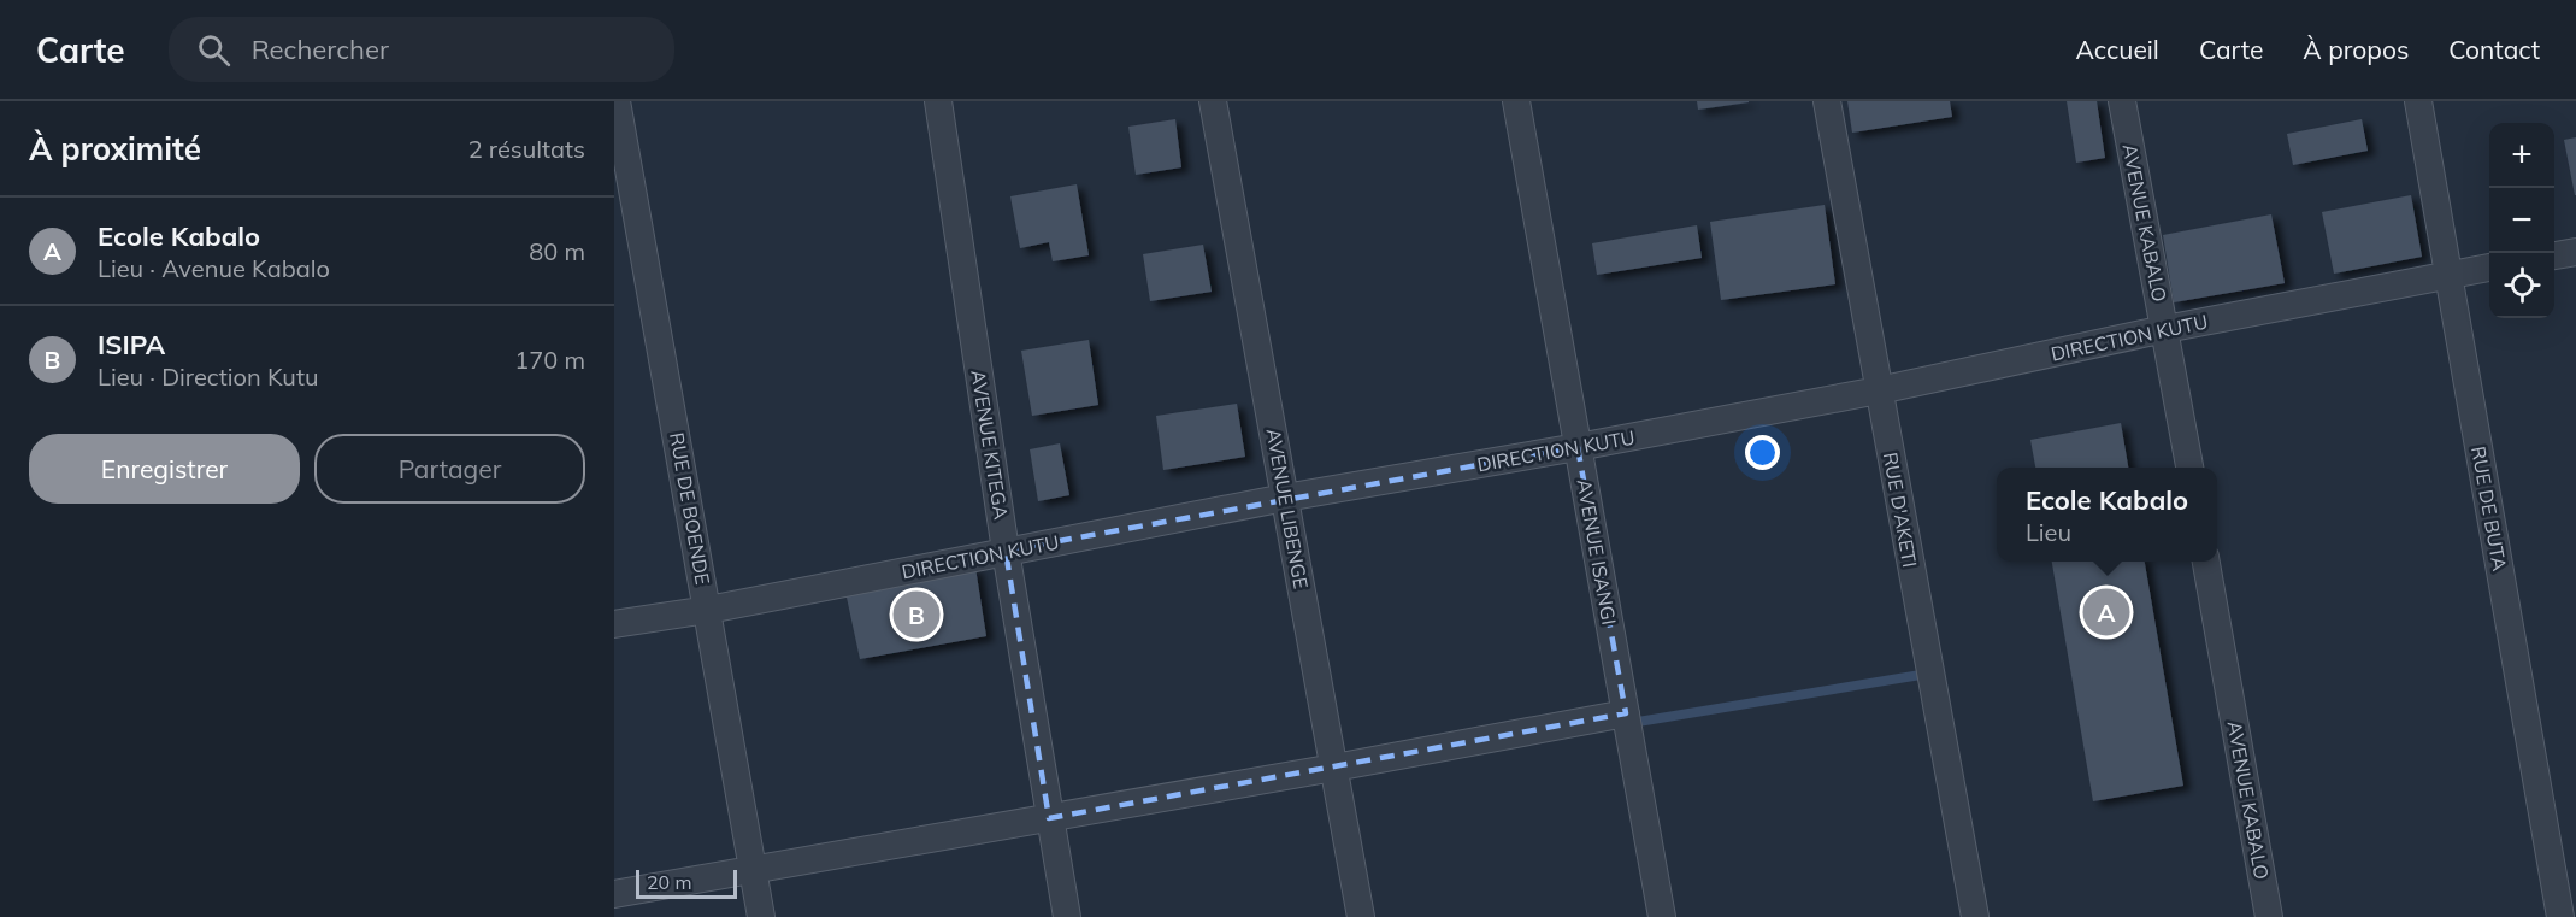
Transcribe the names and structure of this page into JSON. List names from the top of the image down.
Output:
{
  "streets": {
    "street": [
      "AVENUE KABALO",
      "DIRECTION KUTU",
      "AVENUE KITEGA",
      "RUE DE BOENDE",
      "AVENUE LIBENGE",
      "RUE DE BUTA",
      "RUE D'AKETI",
      "AVENUE ISANGI"
    ]
  },
  "crossings": [
    ["AVENUE KABALO", "DIRECTION KUTU"],
    ["DIRECTION KUTU", "AVENUE KITEGA"],
    ["DIRECTION KUTU", "RUE DE BOENDE"],
    ["DIRECTION KUTU", "AVENUE LIBENGE"],
    ["DIRECTION KUTU", "RUE DE BUTA"],
    ["DIRECTION KUTU", "RUE D'AKETI"],
    ["DIRECTION KUTU", "AVENUE ISANGI"]
  ],
  "scale_bar": "20 m",
  "page": {
    "header": "Carte",
    "search": "Rechercher",
    "nav": [
      "Accueil",
      "Carte",
      "À propos",
      "Contact"
    ],
    "heading": ["À proximité", "2 résultats"],
    "map_buttons": ["+", "−"],
    "list": [
      {
        "mark": "A",
        "name": "Ecole Kabalo",
        "note": "Lieu · Avenue Kabalo",
        "value": "80 m"
      },
      {
        "mark": "B",
        "name": "ISIPA",
        "note": "Lieu · Direction Kutu",
        "value": "170 m"
      }
    ],
    "buttons": ["Enregistrer", "Partager"],
    "popup": ["Ecole Kabalo", "Lieu"],
    "pins": ["A", "B"],
    "scale": "20 m"
  }
}
